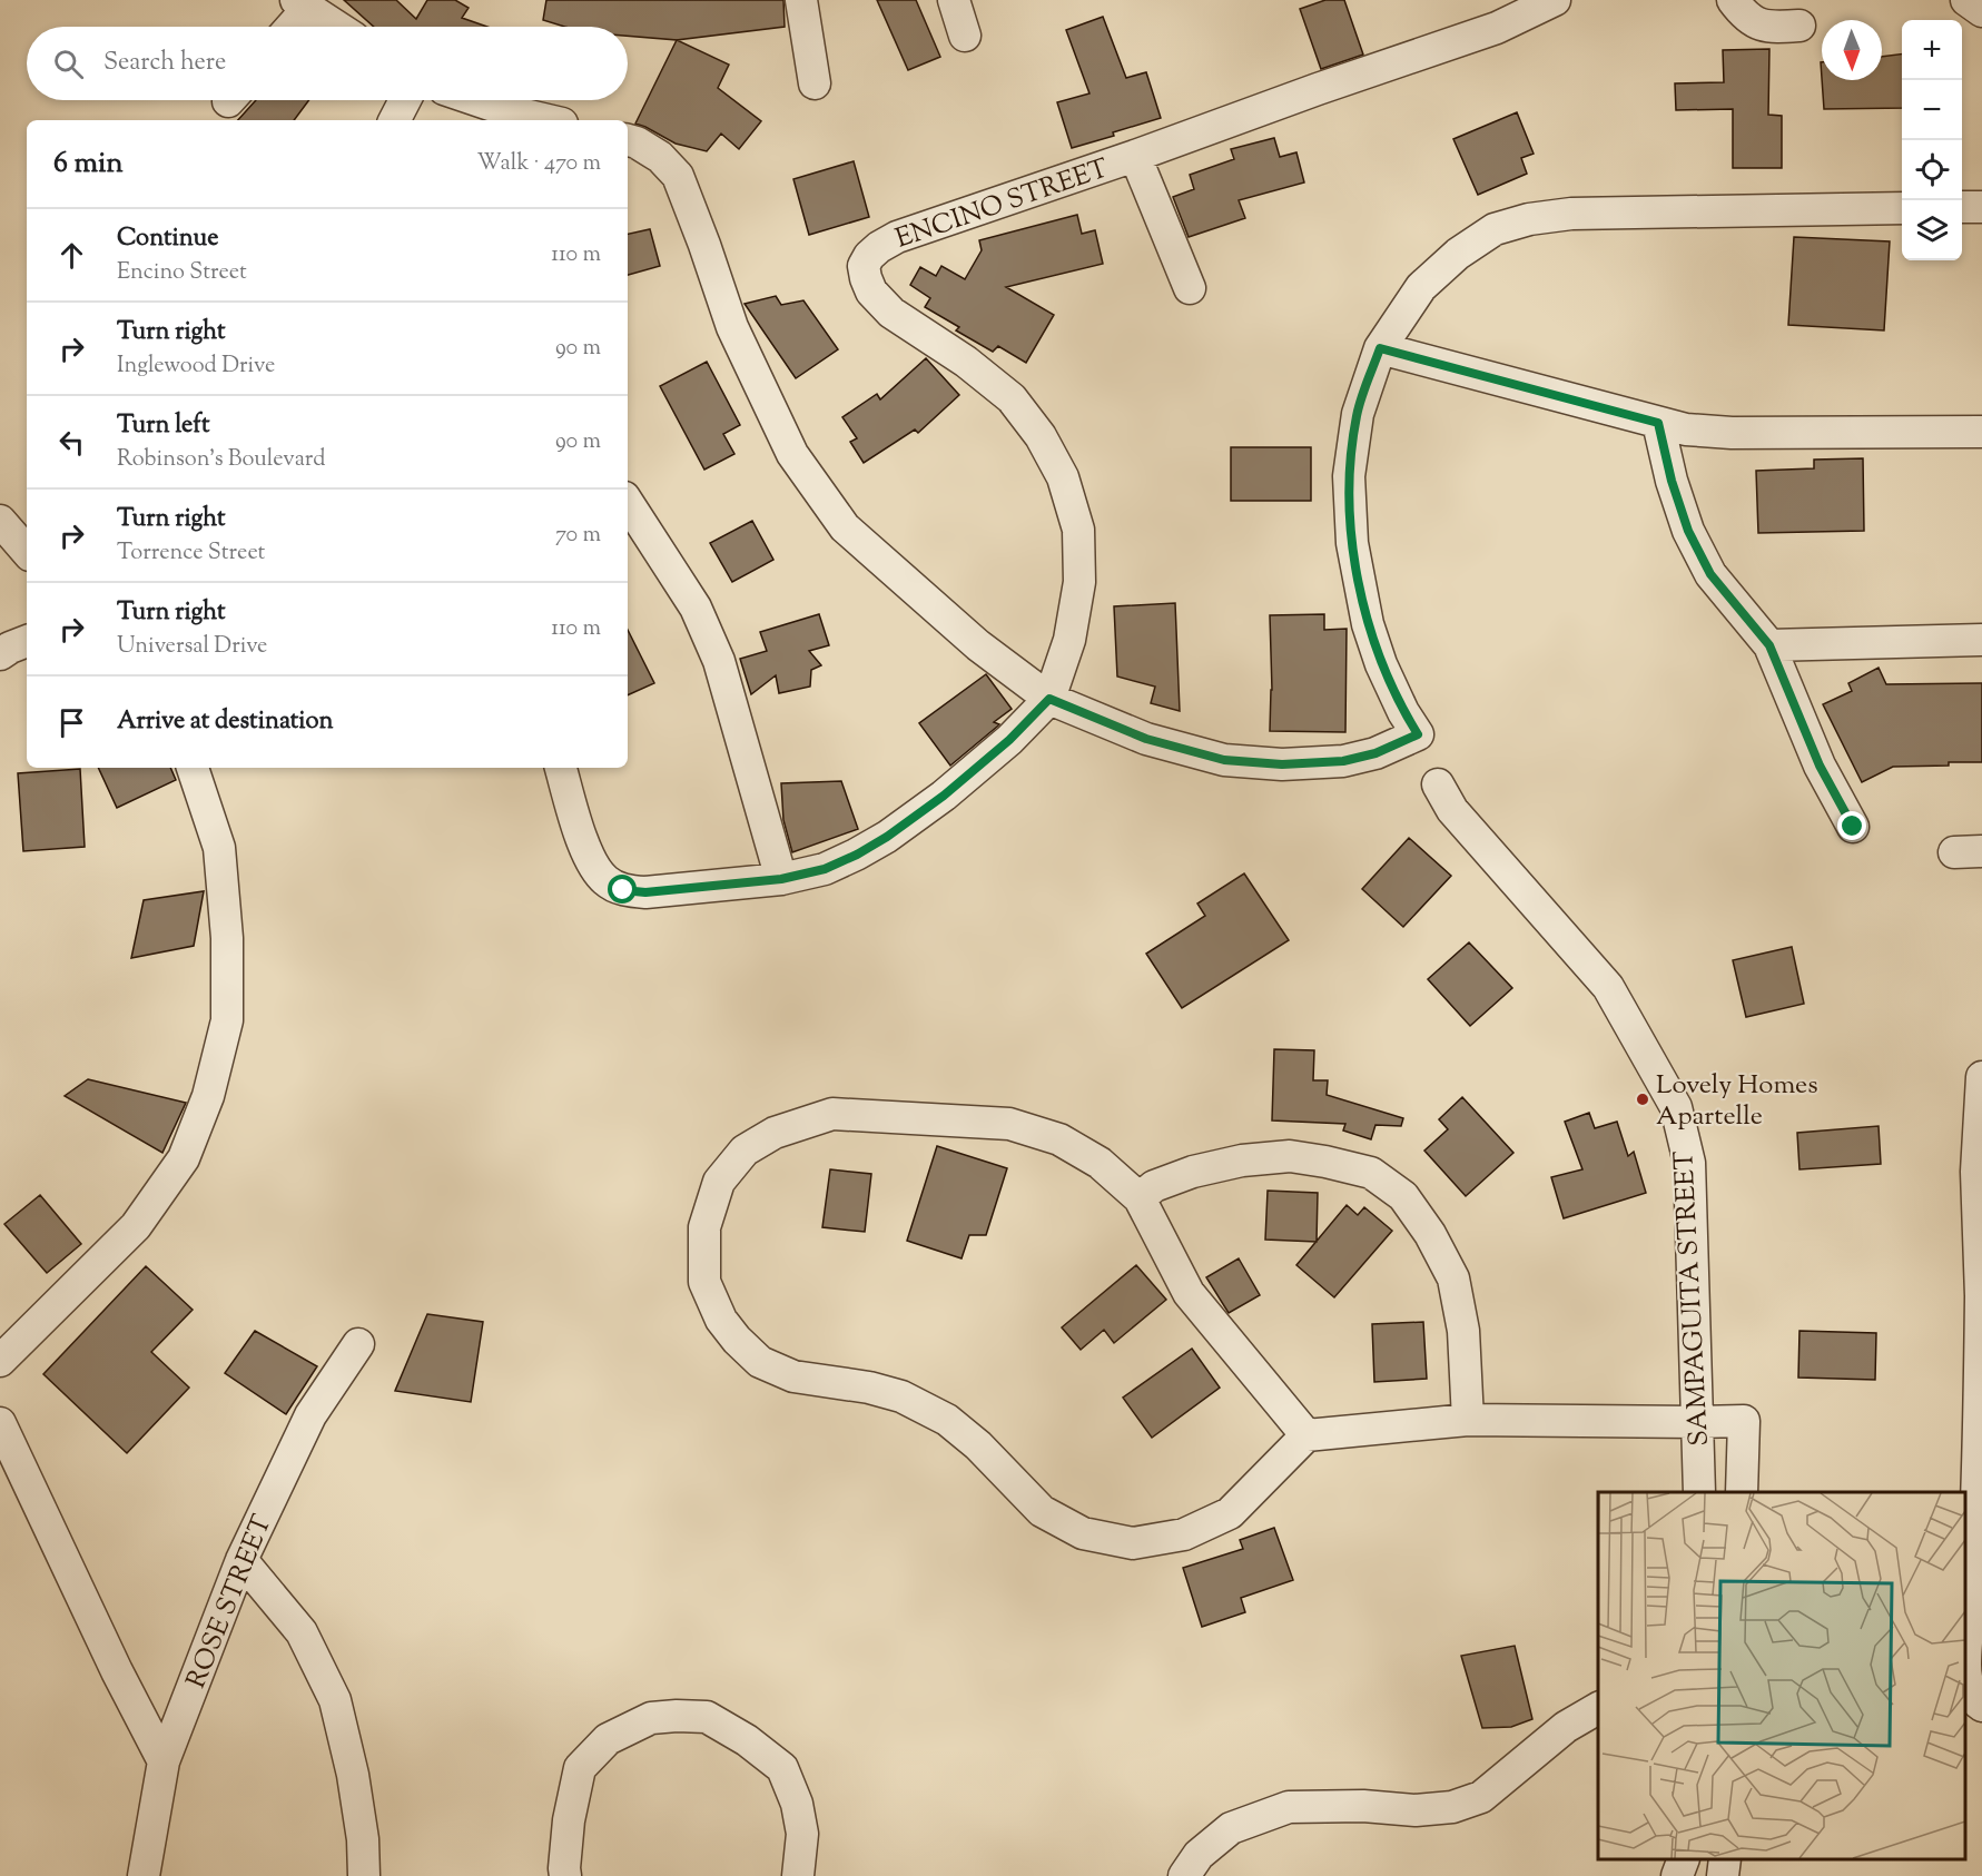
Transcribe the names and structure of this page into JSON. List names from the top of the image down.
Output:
{
  "streets": {
    "street": ["ENCINO STREET", "SAMPAGUITA STREET", "ROSE STREET"]
  },
  "places": ["Lovely Homes Apartelle"],
  "north": "bottom",
  "page": {
    "map_buttons": ["+", "−"],
    "search": "Search here",
    "heading": ["6 min", "Walk · 470 m"],
    "list": [
      ["Continue", "Encino Street", "110 m"],
      ["Turn right", "Inglewood Drive", "90 m"],
      ["Turn left", "Robinson's Boulevard", "90 m"],
      ["Turn right", "Torrence Street", "70 m"],
      ["Turn right", "Universal Drive", "110 m"],
      "Arrive at destination"
    ]
  }
}
